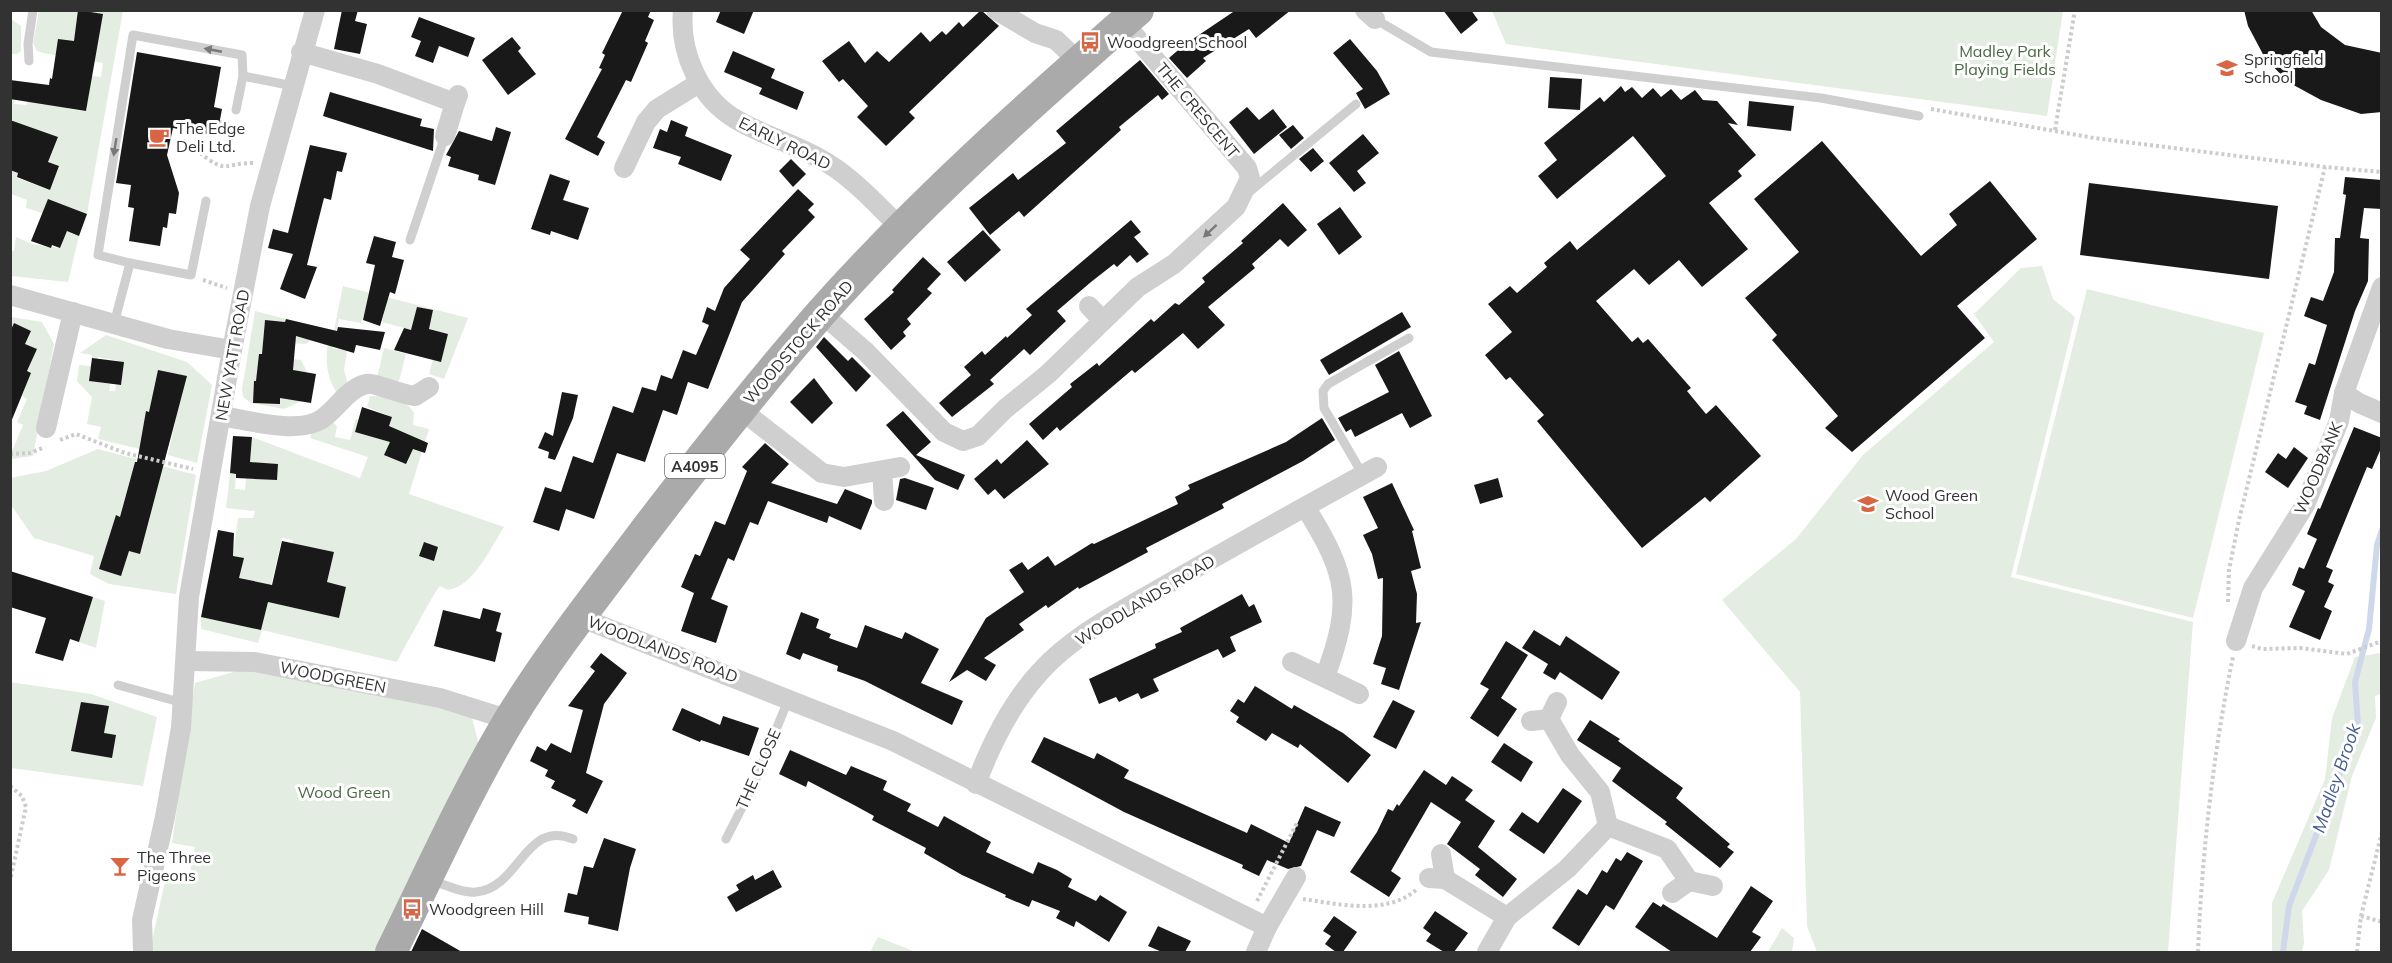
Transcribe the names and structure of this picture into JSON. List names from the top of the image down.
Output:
{
  "streets": {
    "main road": ["WOODSTOCK ROAD", "A4095"],
    "street": [
      "THE CRESCENT",
      "EARLY ROAD",
      "NEW YATT ROAD",
      "WOODBANK",
      "WOODLANDS ROAD",
      "WOODGREEN"
    ],
    "lane": ["THE CLOSE"]
  },
  "crossings": [
    ["THE CRESCENT", "WOODSTOCK ROAD"],
    ["EARLY ROAD", "WOODSTOCK ROAD"],
    ["WOODSTOCK ROAD", "A4095"],
    ["WOODSTOCK ROAD", "WOODLANDS ROAD"],
    ["WOODSTOCK ROAD", "WOODGREEN"],
    ["NEW YATT ROAD", "WOODGREEN"],
    ["A4095", "WOODGREEN"],
    ["WOODLANDS ROAD", "THE CLOSE"]
  ],
  "water": ["Madley Brook"],
  "parks": ["Madley Park Playing Fields", "Wood Green"],
  "places": {
    "bus stop": ["Woodgreen School", "Woodgreen Hill"],
    "school or university": ["Springfield School", "Wood Green School"],
    "cafe": ["The Edge Deli Ltd."],
    "bar": ["The Three Pigeons"]
  }
}
